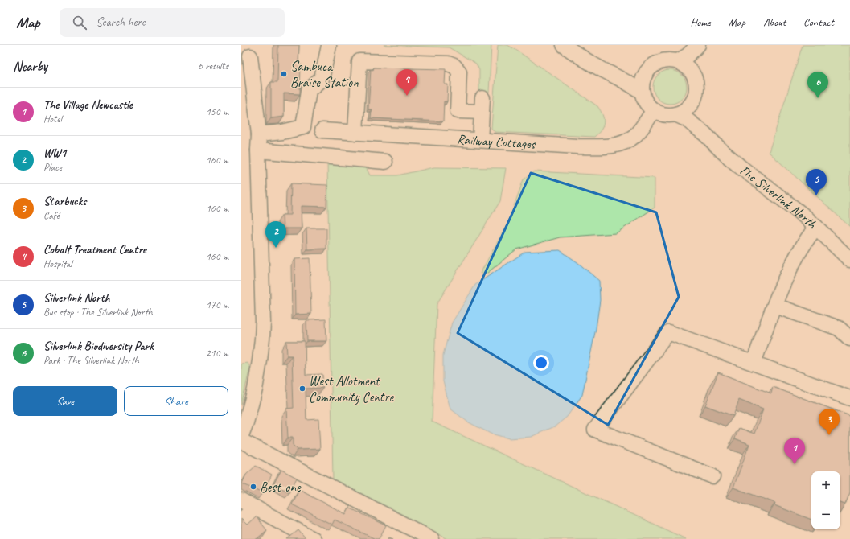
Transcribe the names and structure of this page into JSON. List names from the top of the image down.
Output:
{
  "streets": {
    "street": ["Railway Cottages", "The Silverlink North"]
  },
  "crossings": [
    ["Railway Cottages", "The Silverlink North"]
  ],
  "places": ["Sambuca Braise Station", "West Allotment Community Centre", "Best-one"],
  "page": {
    "header": "Map",
    "search": "Search here",
    "nav": [
      "Home",
      "Map",
      "About",
      "Contact"
    ],
    "heading": ["Nearby", "6 results"],
    "pins": [
      "4",
      "6",
      "5",
      "2",
      "3",
      "1"
    ],
    "list": [
      {
        "mark": "1",
        "name": "The Village Newcastle",
        "note": "Hotel",
        "value": "150 m"
      },
      {
        "mark": "2",
        "name": "WW1",
        "note": "Place",
        "value": "160 m"
      },
      {
        "mark": "3",
        "name": "Starbucks",
        "note": "Café",
        "value": "160 m"
      },
      {
        "mark": "4",
        "name": "Cobalt Treatment Centre",
        "note": "Hospital",
        "value": "160 m"
      },
      {
        "mark": "5",
        "name": "Silverlink North",
        "note": "Bus stop · The Silverlink North",
        "value": "170 m"
      },
      {
        "mark": "6",
        "name": "Silverlink Biodiversity Park",
        "note": "Park · The Silverlink North",
        "value": "210 m"
      }
    ],
    "buttons": ["Save", "Share"],
    "map_buttons": ["+", "−"]
  }
}
